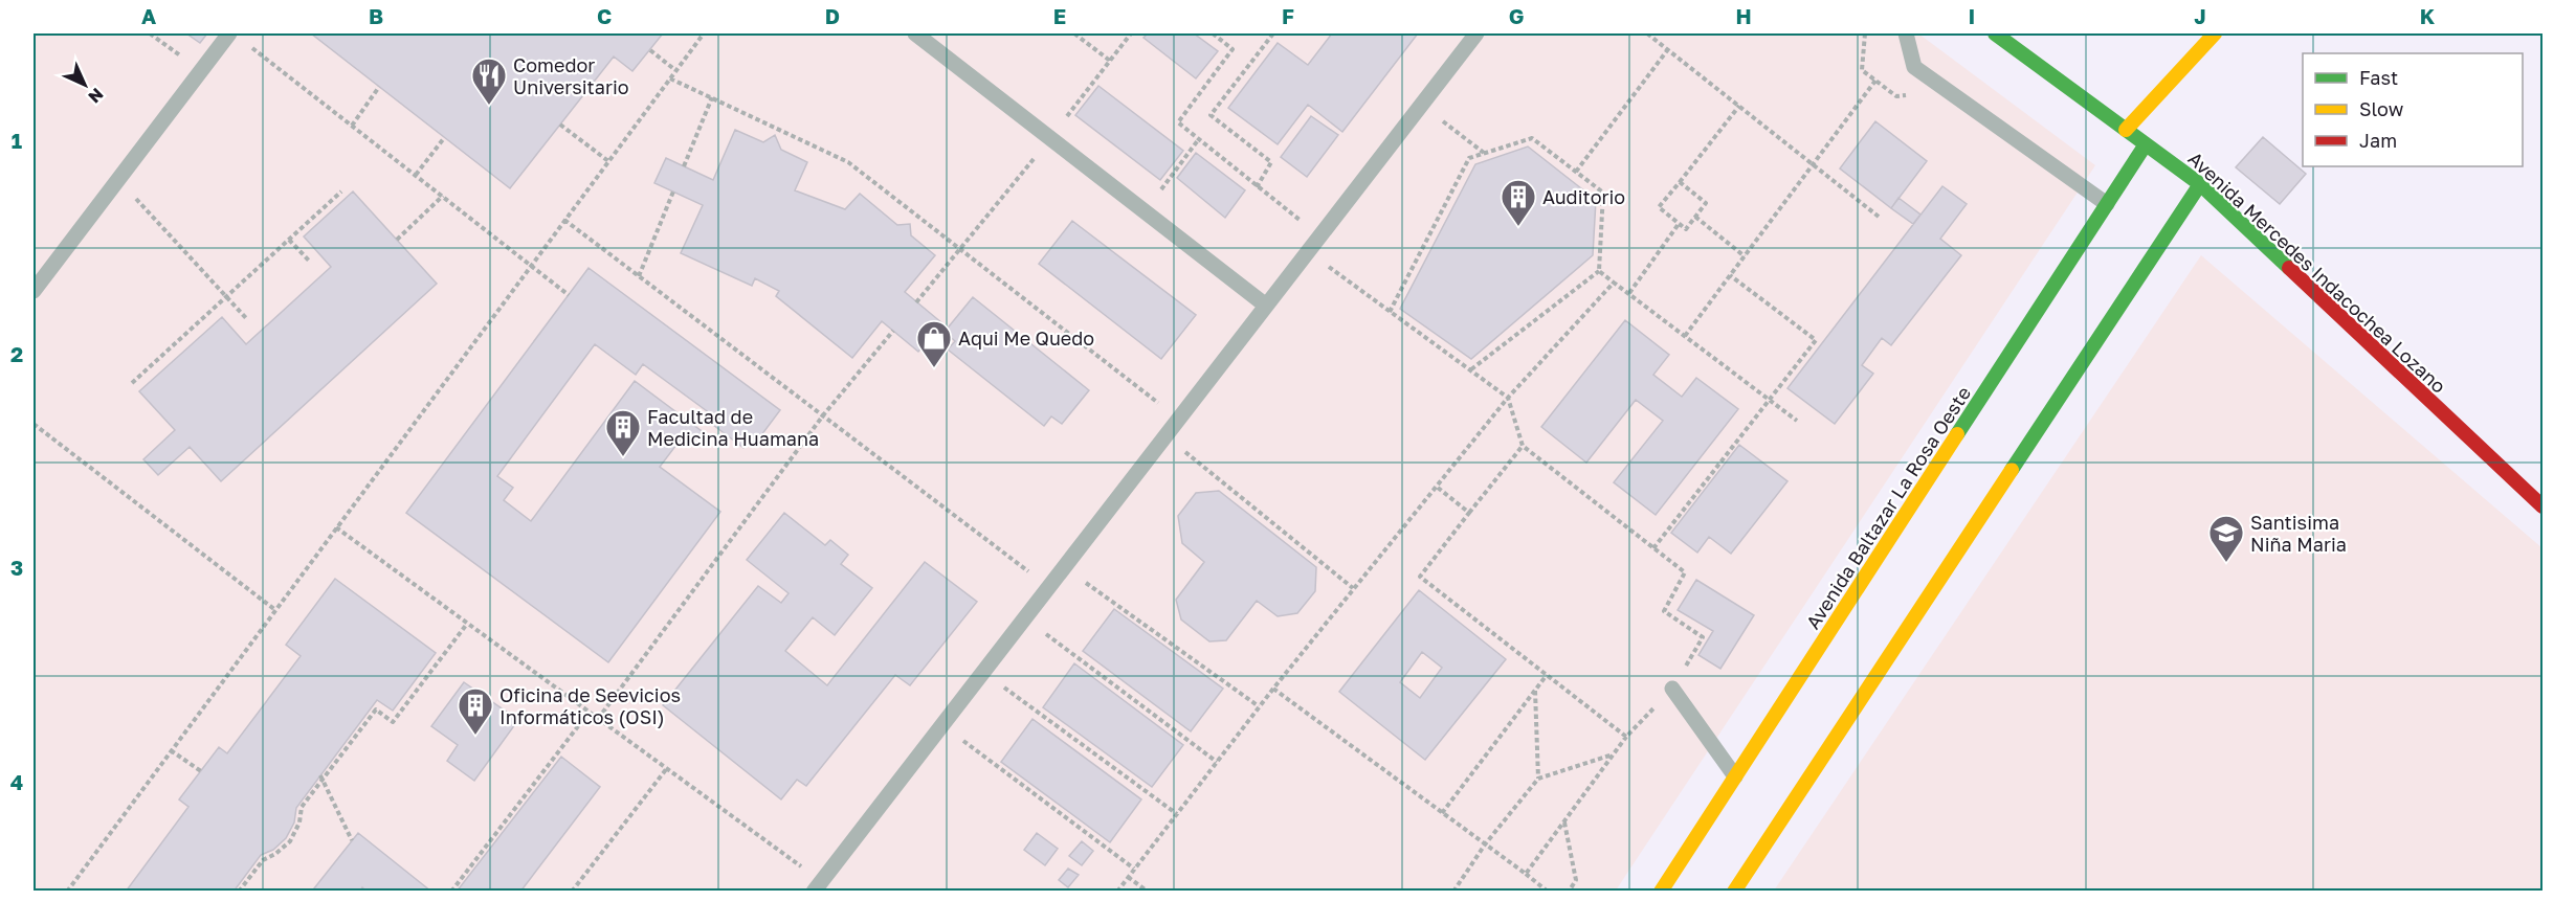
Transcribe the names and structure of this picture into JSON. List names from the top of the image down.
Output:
{
  "streets": {
    "street": ["Avenida Mercedes Indacochea Lozano", "Avenida Baltazar La Rosa Oeste"]
  },
  "crossings": [
    ["Avenida Mercedes Indacochea Lozano", "Avenida Baltazar La Rosa Oeste"]
  ],
  "places": {
    "restaurant": ["Comedor Universitario"],
    "building": ["Auditorio", "Facultad de Medicina Huamana", "Oficina de Seevicios Informáticos (OSI)"],
    "shop": ["Aqui Me Quedo"],
    "school or university": ["Santisima Niña Maria"]
  },
  "legend": ["Fast", "Slow", "Jam"],
  "north": "bottom right",
  "grid": {
    "columns": [
      "A",
      "B",
      "C",
      "D",
      "E",
      "F",
      "G",
      "H",
      "I",
      "J",
      "K"
    ],
    "rows": [
      "1",
      "2",
      "3",
      "4"
    ]
  }
}
